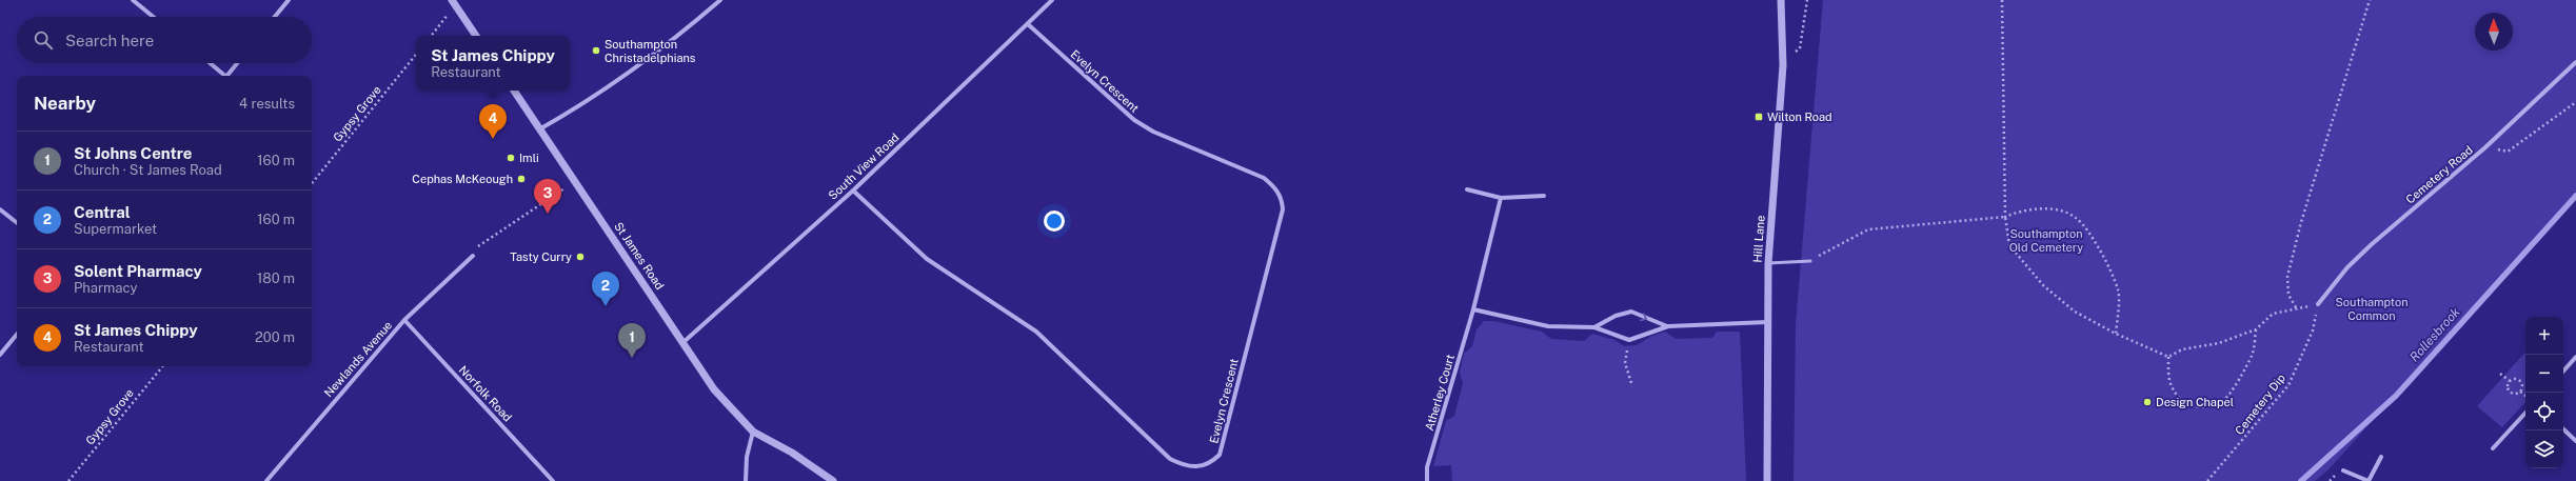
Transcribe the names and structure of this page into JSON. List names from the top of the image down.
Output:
{
  "streets": {
    "street": [
      "Evelyn Crescent",
      "South View Road",
      "Cemetery Road",
      "Hill Lane",
      "St James Road",
      "Newlands Avenue",
      "Atherley Court",
      "Norfolk Road"
    ],
    "path": ["Gypsy Grove", "Cemetery Dip"]
  },
  "crossings": [
    ["Evelyn Crescent", "South View Road"],
    ["South View Road", "St James Road"],
    ["Cemetery Road", "Cemetery Dip"],
    ["Newlands Avenue", "Norfolk Road"]
  ],
  "water": ["Rollesbrook"],
  "parks": ["Southampton Old Cemetery", "Southampton Common"],
  "places": {
    "other": [
      "Southampton Christadelphians",
      "Imli",
      "Cephas McKeough",
      "Tasty Curry",
      "Design Chapel"
    ],
    "transit": ["Wilton Road"]
  },
  "north": "top",
  "page": {
    "search": "Search here",
    "popup": ["St James Chippy", "Restaurant"],
    "heading": ["Nearby", "4 results"],
    "pins": [
      "4",
      "3",
      "2",
      "1"
    ],
    "list": [
      {
        "mark": "1",
        "name": "St Johns Centre",
        "note": "Church · St James Road",
        "value": "160 m"
      },
      {
        "mark": "2",
        "name": "Central",
        "note": "Supermarket",
        "value": "160 m"
      },
      {
        "mark": "3",
        "name": "Solent Pharmacy",
        "note": "Pharmacy",
        "value": "180 m"
      },
      {
        "mark": "4",
        "name": "St James Chippy",
        "note": "Restaurant",
        "value": "200 m"
      }
    ],
    "map_buttons": ["+", "−"]
  }
}
